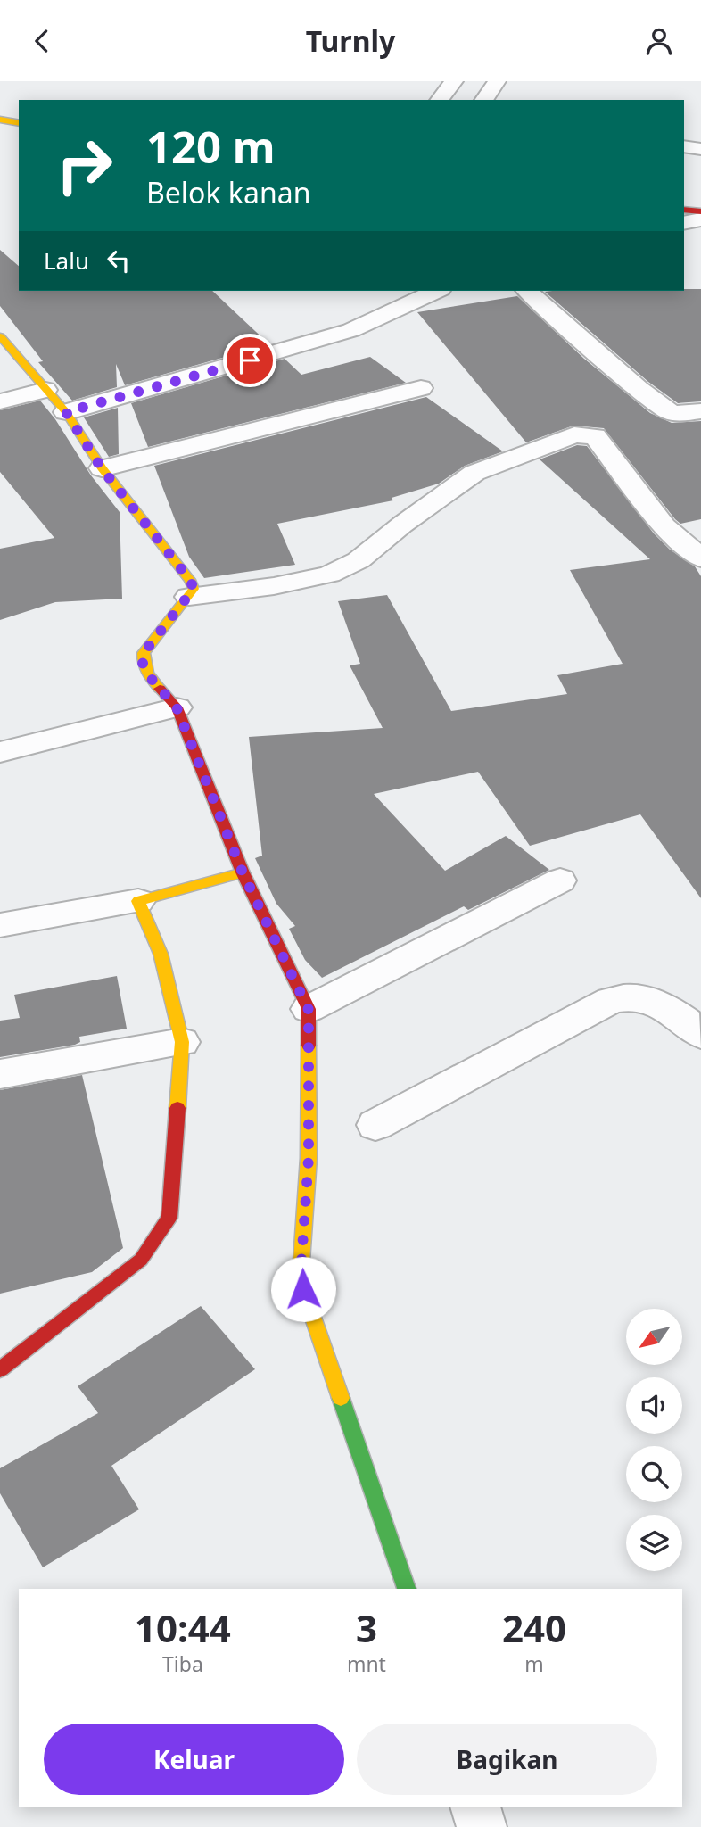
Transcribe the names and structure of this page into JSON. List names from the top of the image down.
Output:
{
  "north": "bottom left",
  "page": {
    "header": "Turnly",
    "turn": ["120 m", "Belok kanan"],
    "then": "Lalu",
    "eta": [
      "10:44",
      "Tiba",
      "3",
      "mnt",
      "240",
      "m"
    ],
    "buttons": ["Keluar", "Bagikan"]
  }
}
